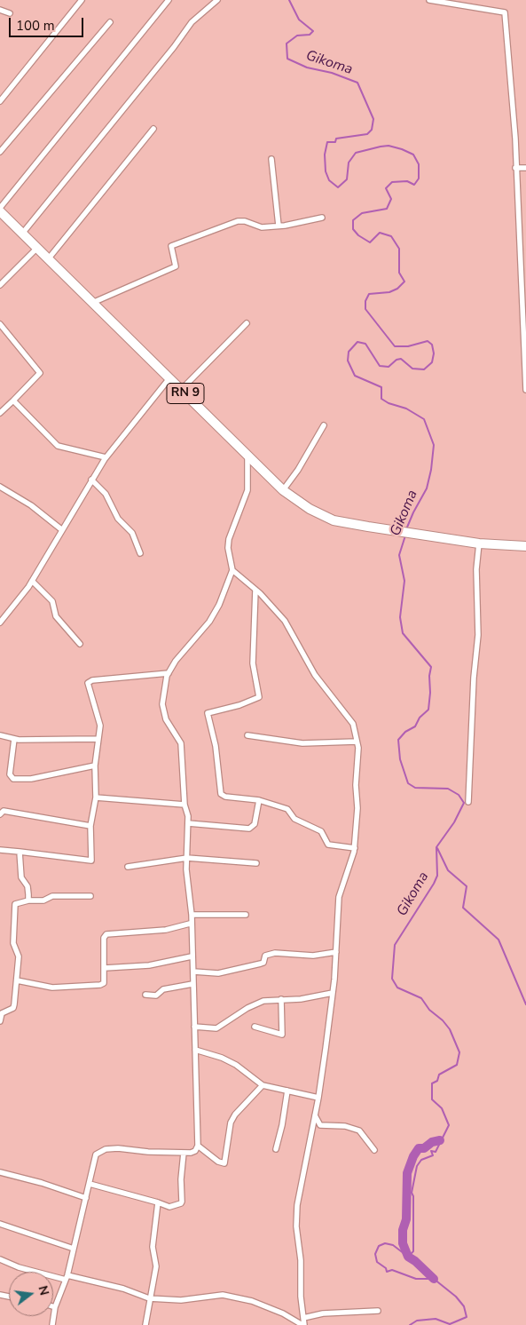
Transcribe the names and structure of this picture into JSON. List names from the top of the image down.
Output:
{
  "streets": {
    "main road": ["RN 9"]
  },
  "water": ["Gikoma"],
  "scale_bar": "100 m",
  "north": "right"
}
